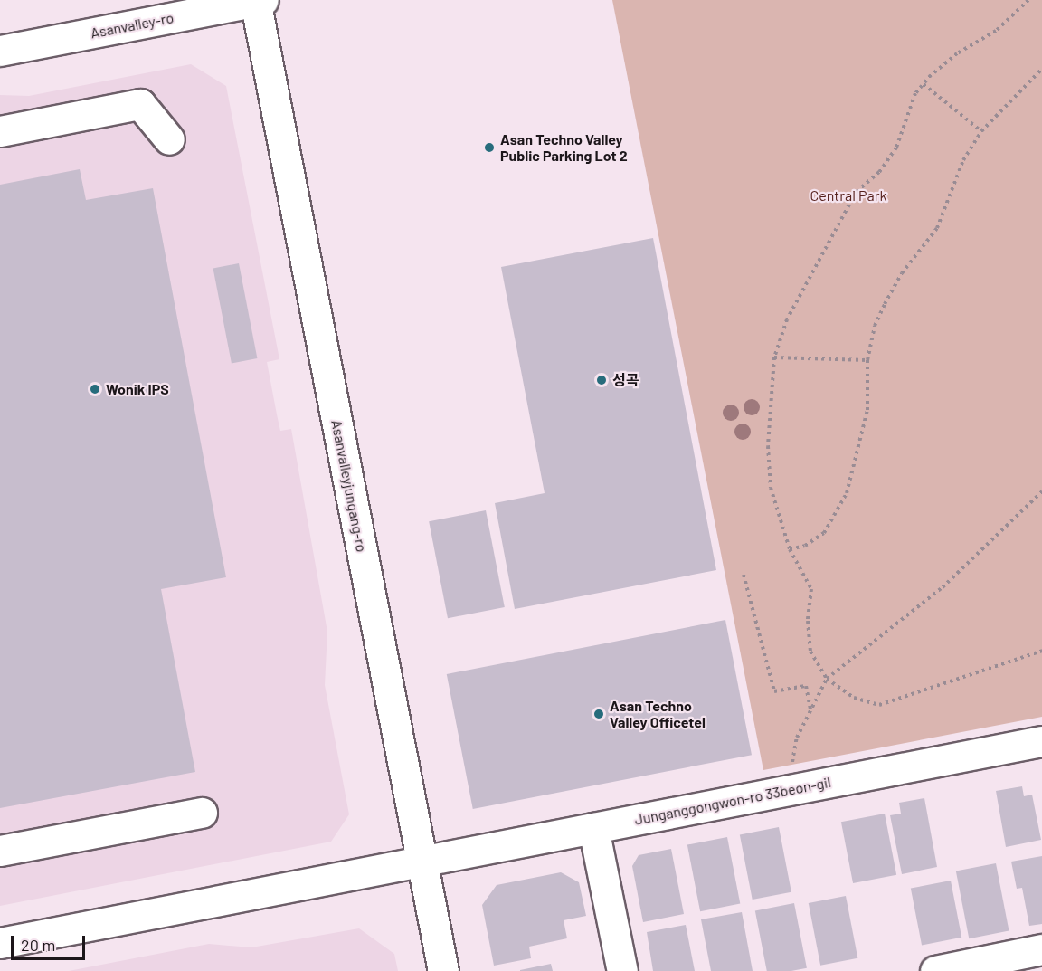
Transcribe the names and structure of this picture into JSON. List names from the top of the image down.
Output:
{
  "streets": {
    "street": ["Asanvalley-ro", "Asanvalleyjungang-ro", "Junganggongwon-ro 33beon-gil"]
  },
  "crossings": [
    ["Asanvalley-ro", "Asanvalleyjungang-ro"],
    ["Asanvalleyjungang-ro", "Junganggongwon-ro 33beon-gil"]
  ],
  "parks": ["Central Park"],
  "places": [
    "Asan Techno Valley Public Parking Lot 2",
    "성곡",
    "Wonik IPS",
    "Asan Techno Valley Officetel"
  ],
  "scale_bar": "20 m"
}
